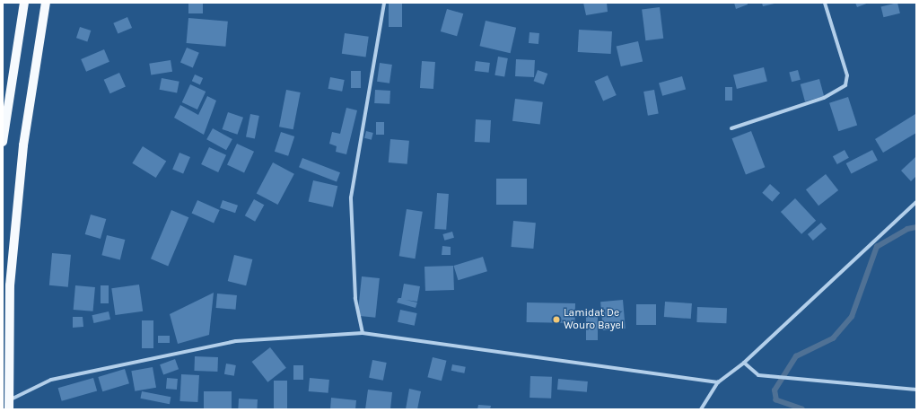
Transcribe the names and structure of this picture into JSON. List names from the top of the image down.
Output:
{
  "places": ["Lamidat De Wouro Bayel"]
}
